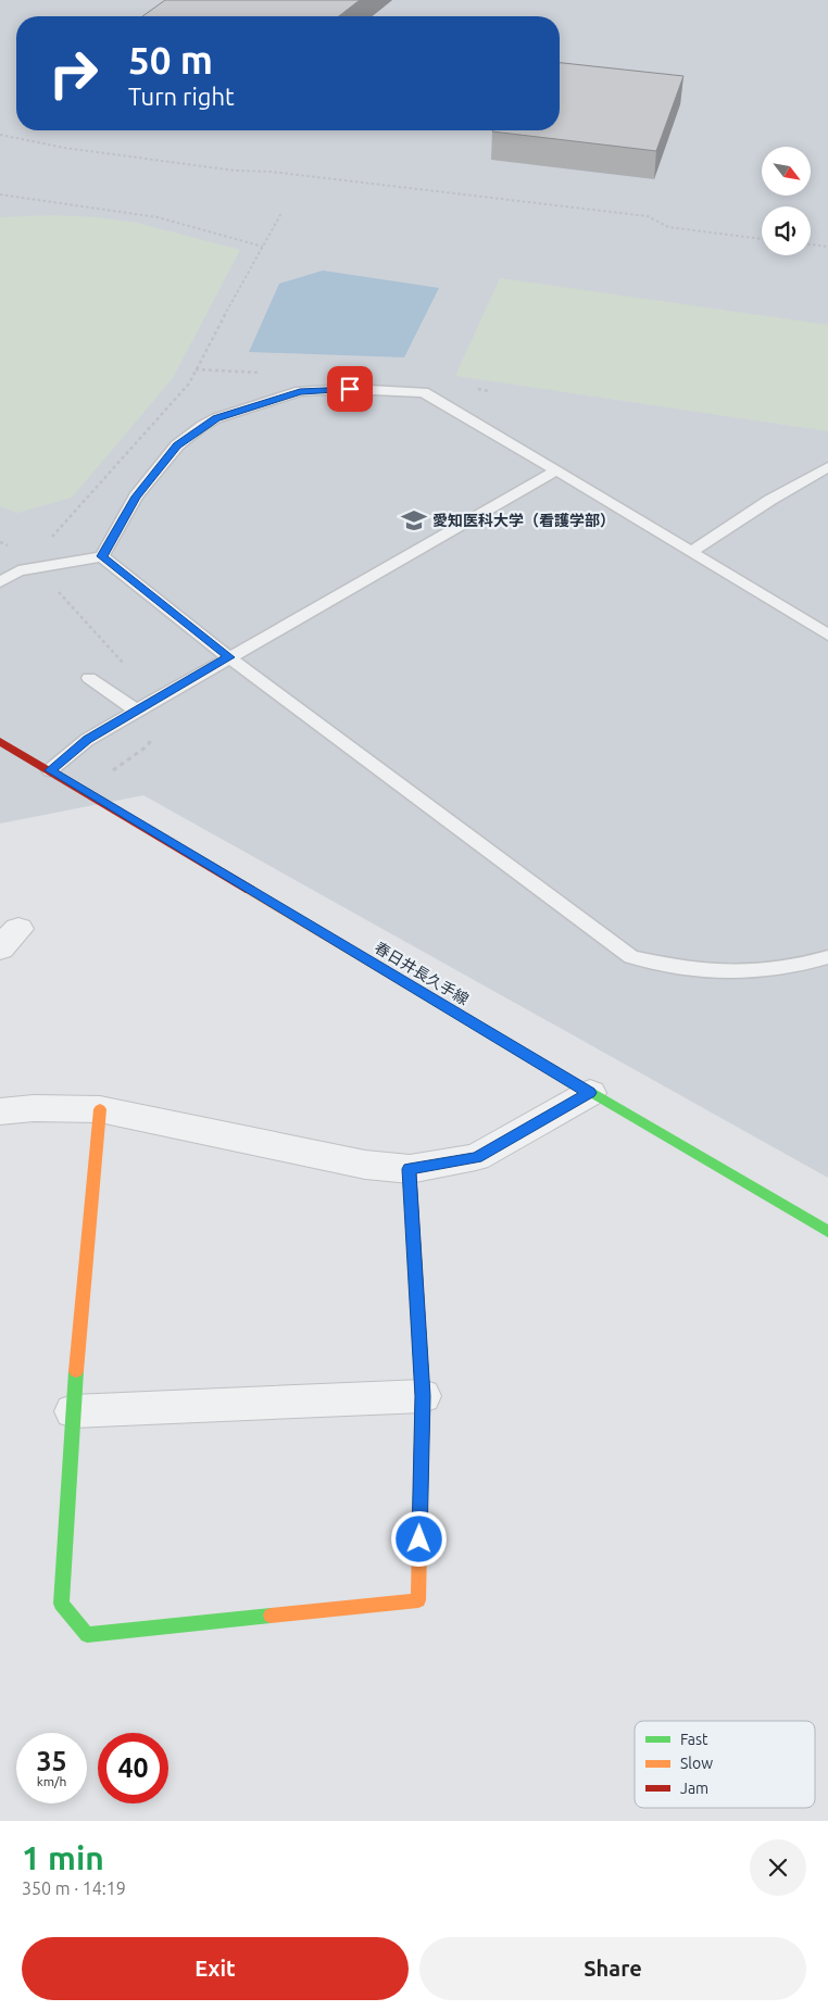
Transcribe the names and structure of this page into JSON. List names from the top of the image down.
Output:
{
  "streets": {
    "street": ["春日井長久手線"]
  },
  "places": {
    "school or university": ["愛知医科大学（看護学部）"]
  },
  "legend": ["Fast", "Slow", "Jam"],
  "north": "bottom right",
  "page": {
    "turn": ["50 m", "Turn right"],
    "speed": "35 km/h",
    "limit": "40",
    "heading": ["1 min", "350 m · 14:19"],
    "buttons": ["Exit", "Share"]
  }
}
